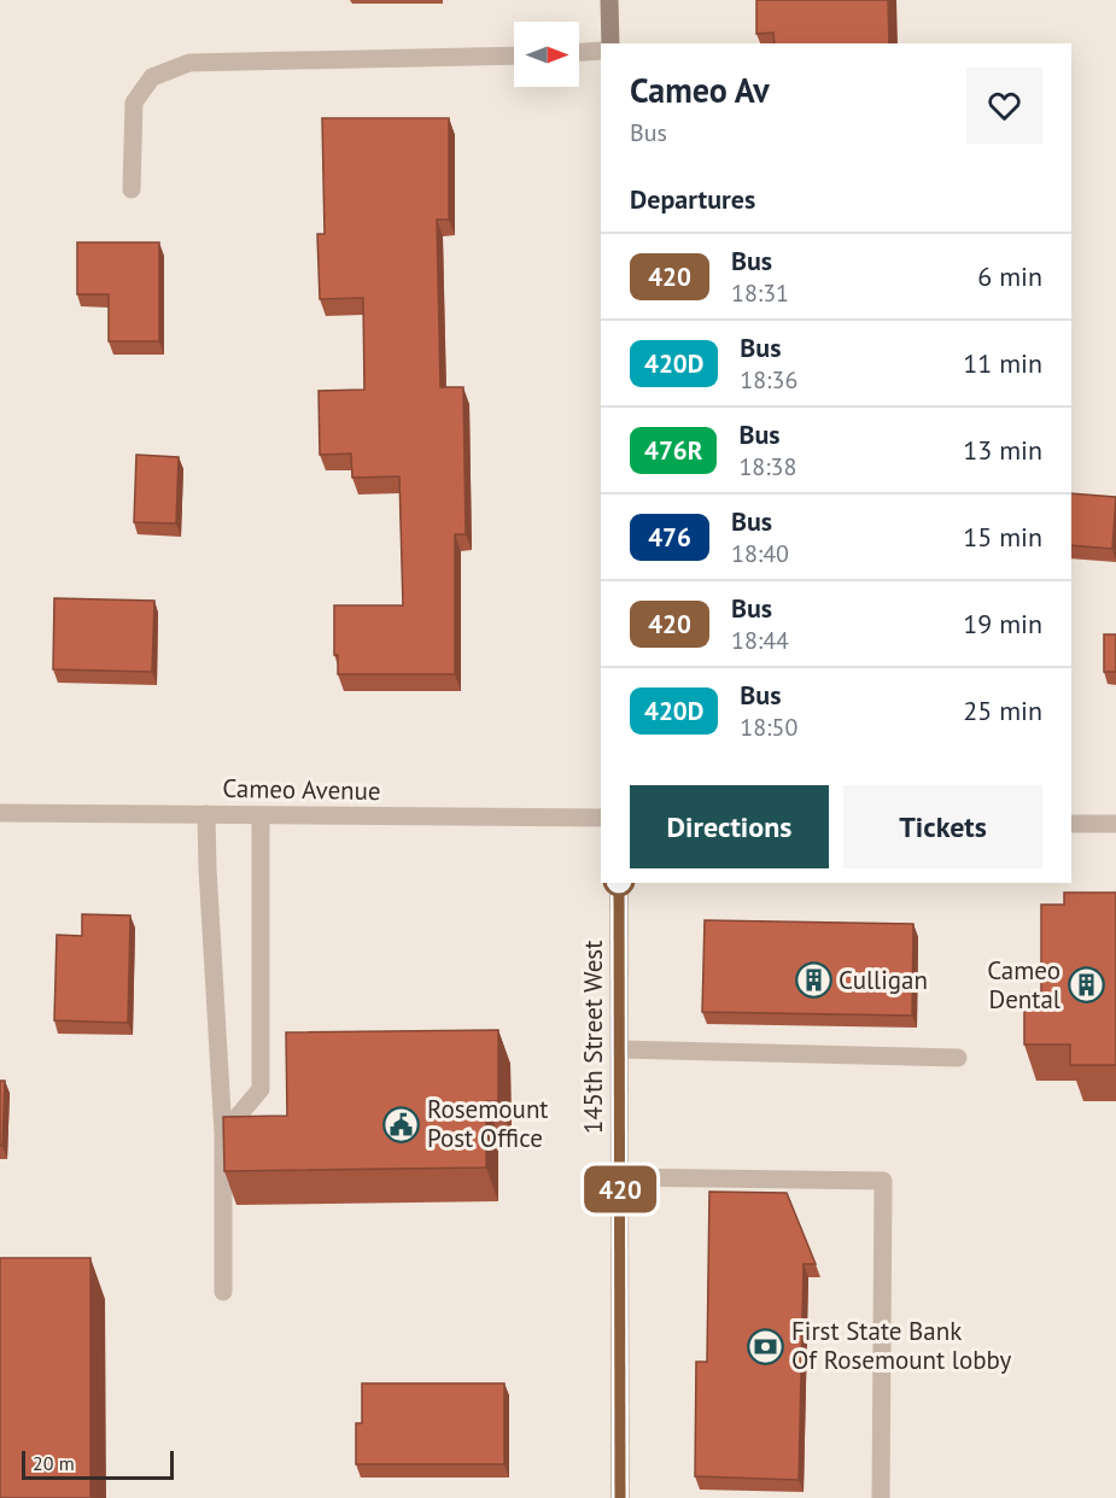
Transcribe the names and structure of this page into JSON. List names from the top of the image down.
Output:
{
  "streets": {
    "street": ["Cameo Avenue", "145th Street West"]
  },
  "places": {
    "building": ["Culligan", "Cameo Dental"],
    "public building": ["Rosemount Post Office"],
    "bank": ["First State Bank Of Rosemount lobby"]
  },
  "lines": ["bus line 420"],
  "scale_bar": "20 m",
  "north": "right",
  "page": {
    "on_map": "420",
    "heading": [
      ["Cameo Av", "Bus"],
      "Departures"
    ],
    "list": [
      {
        "mark": "420",
        "name": "Bus",
        "note": "18:31",
        "value": "6 min"
      },
      {
        "mark": "420D",
        "name": "Bus",
        "note": "18:36",
        "value": "11 min"
      },
      {
        "mark": "476R",
        "name": "Bus",
        "note": "18:38",
        "value": "13 min"
      },
      {
        "mark": "476",
        "name": "Bus",
        "note": "18:40",
        "value": "15 min"
      },
      {
        "mark": "420",
        "name": "Bus",
        "note": "18:44",
        "value": "19 min"
      },
      {
        "mark": "420D",
        "name": "Bus",
        "note": "18:50",
        "value": "25 min"
      }
    ],
    "buttons": ["Directions", "Tickets"],
    "scale": "20 m"
  }
}
